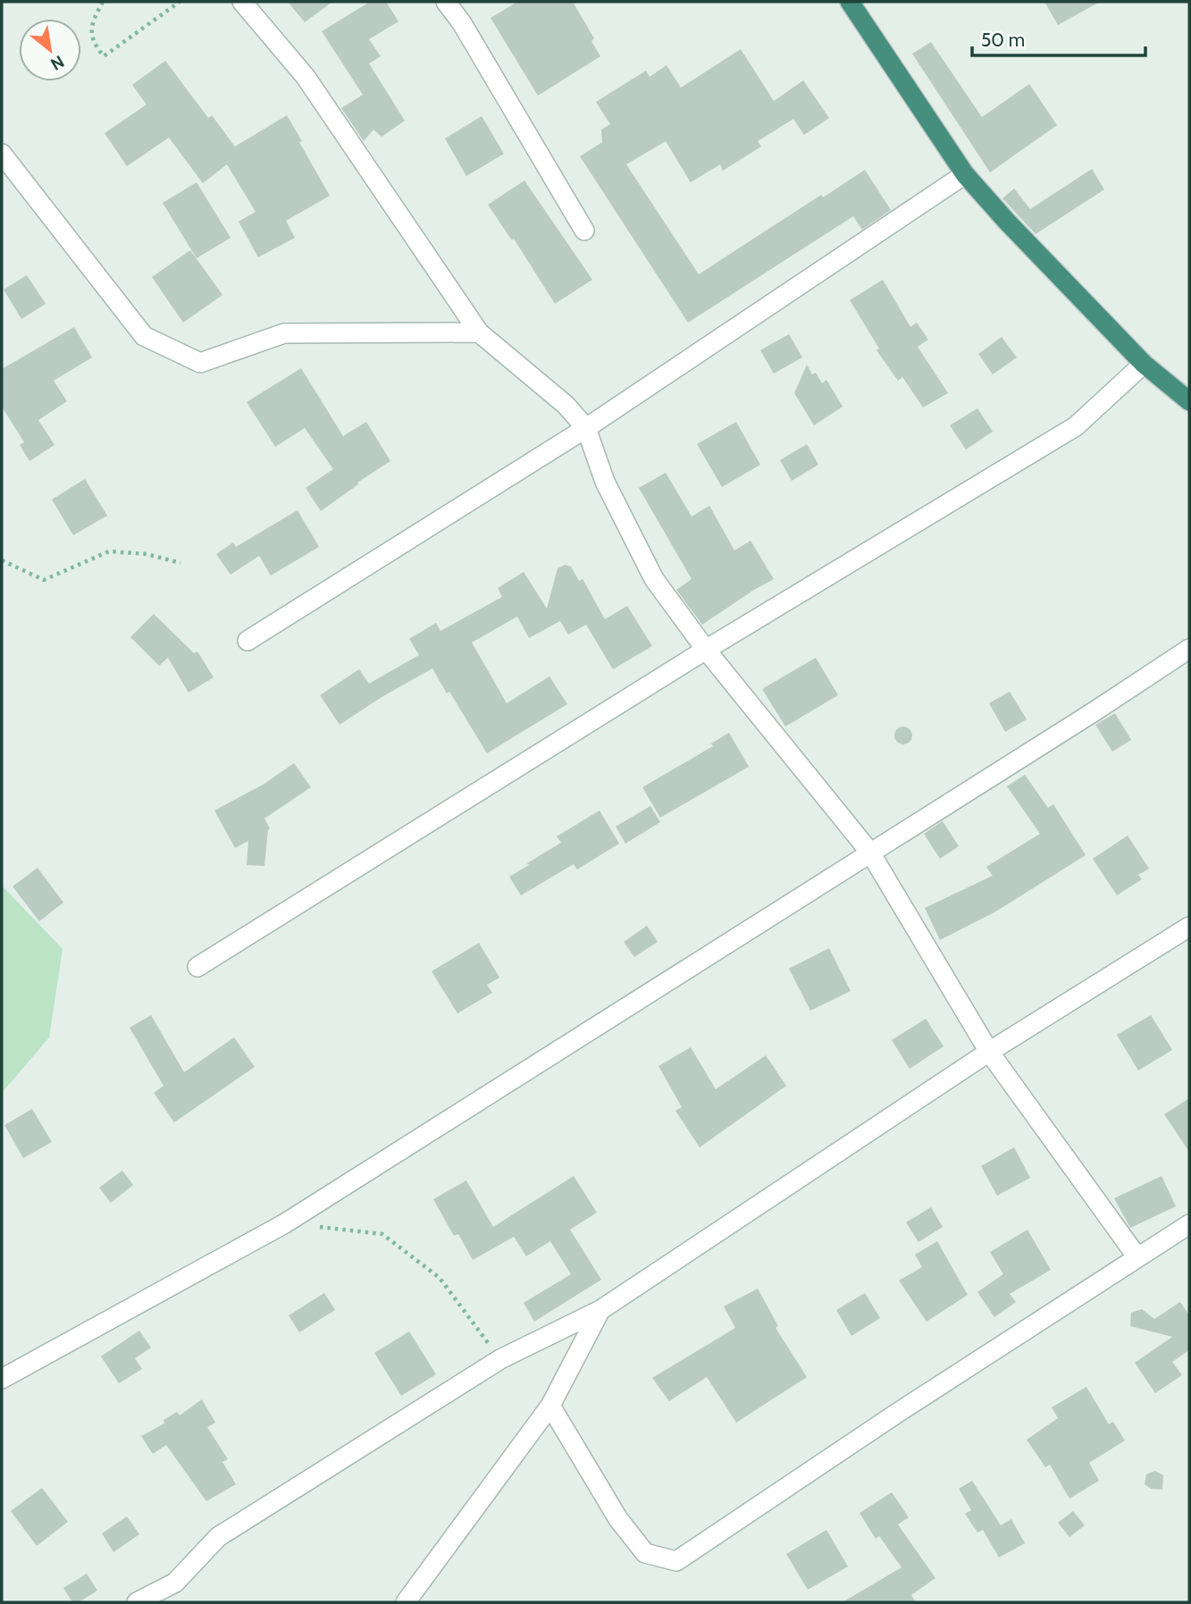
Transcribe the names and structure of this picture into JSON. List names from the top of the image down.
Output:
{
  "scale_bar": "50 m",
  "north": "bottom right"
}
